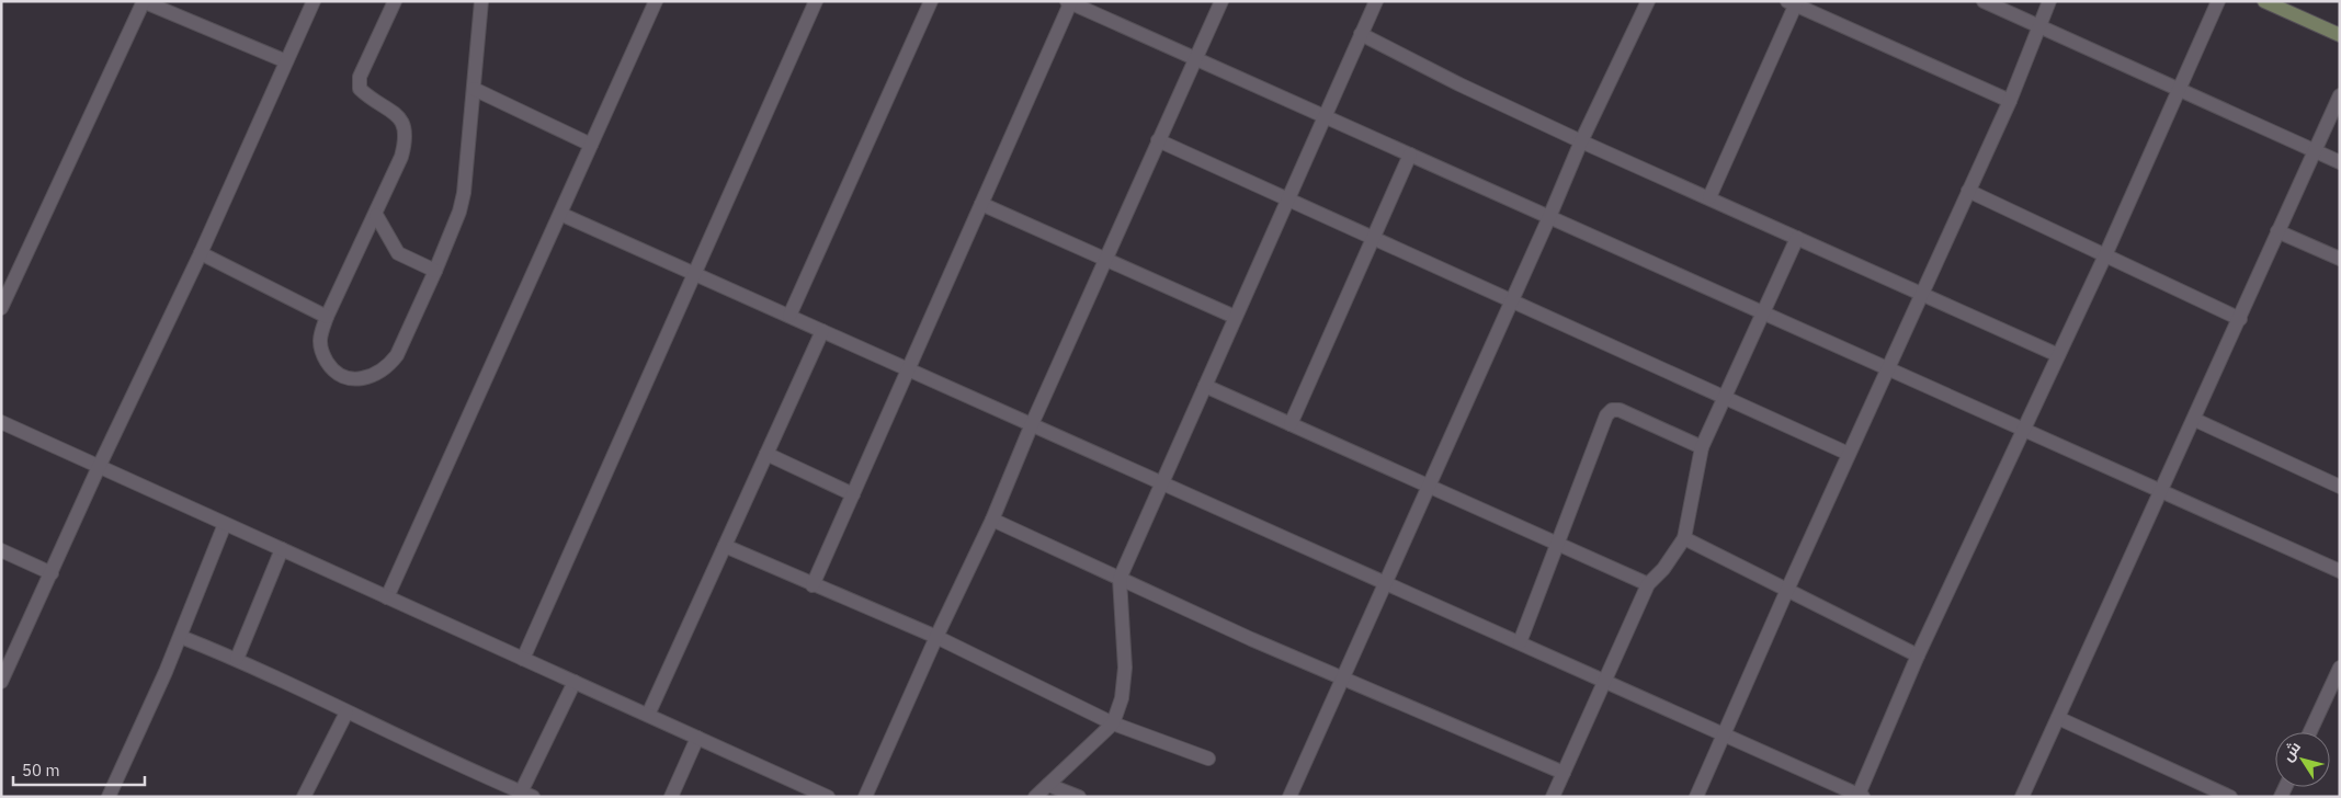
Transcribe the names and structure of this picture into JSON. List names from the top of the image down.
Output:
{
  "scale_bar": "50 m",
  "north": "top left"
}
